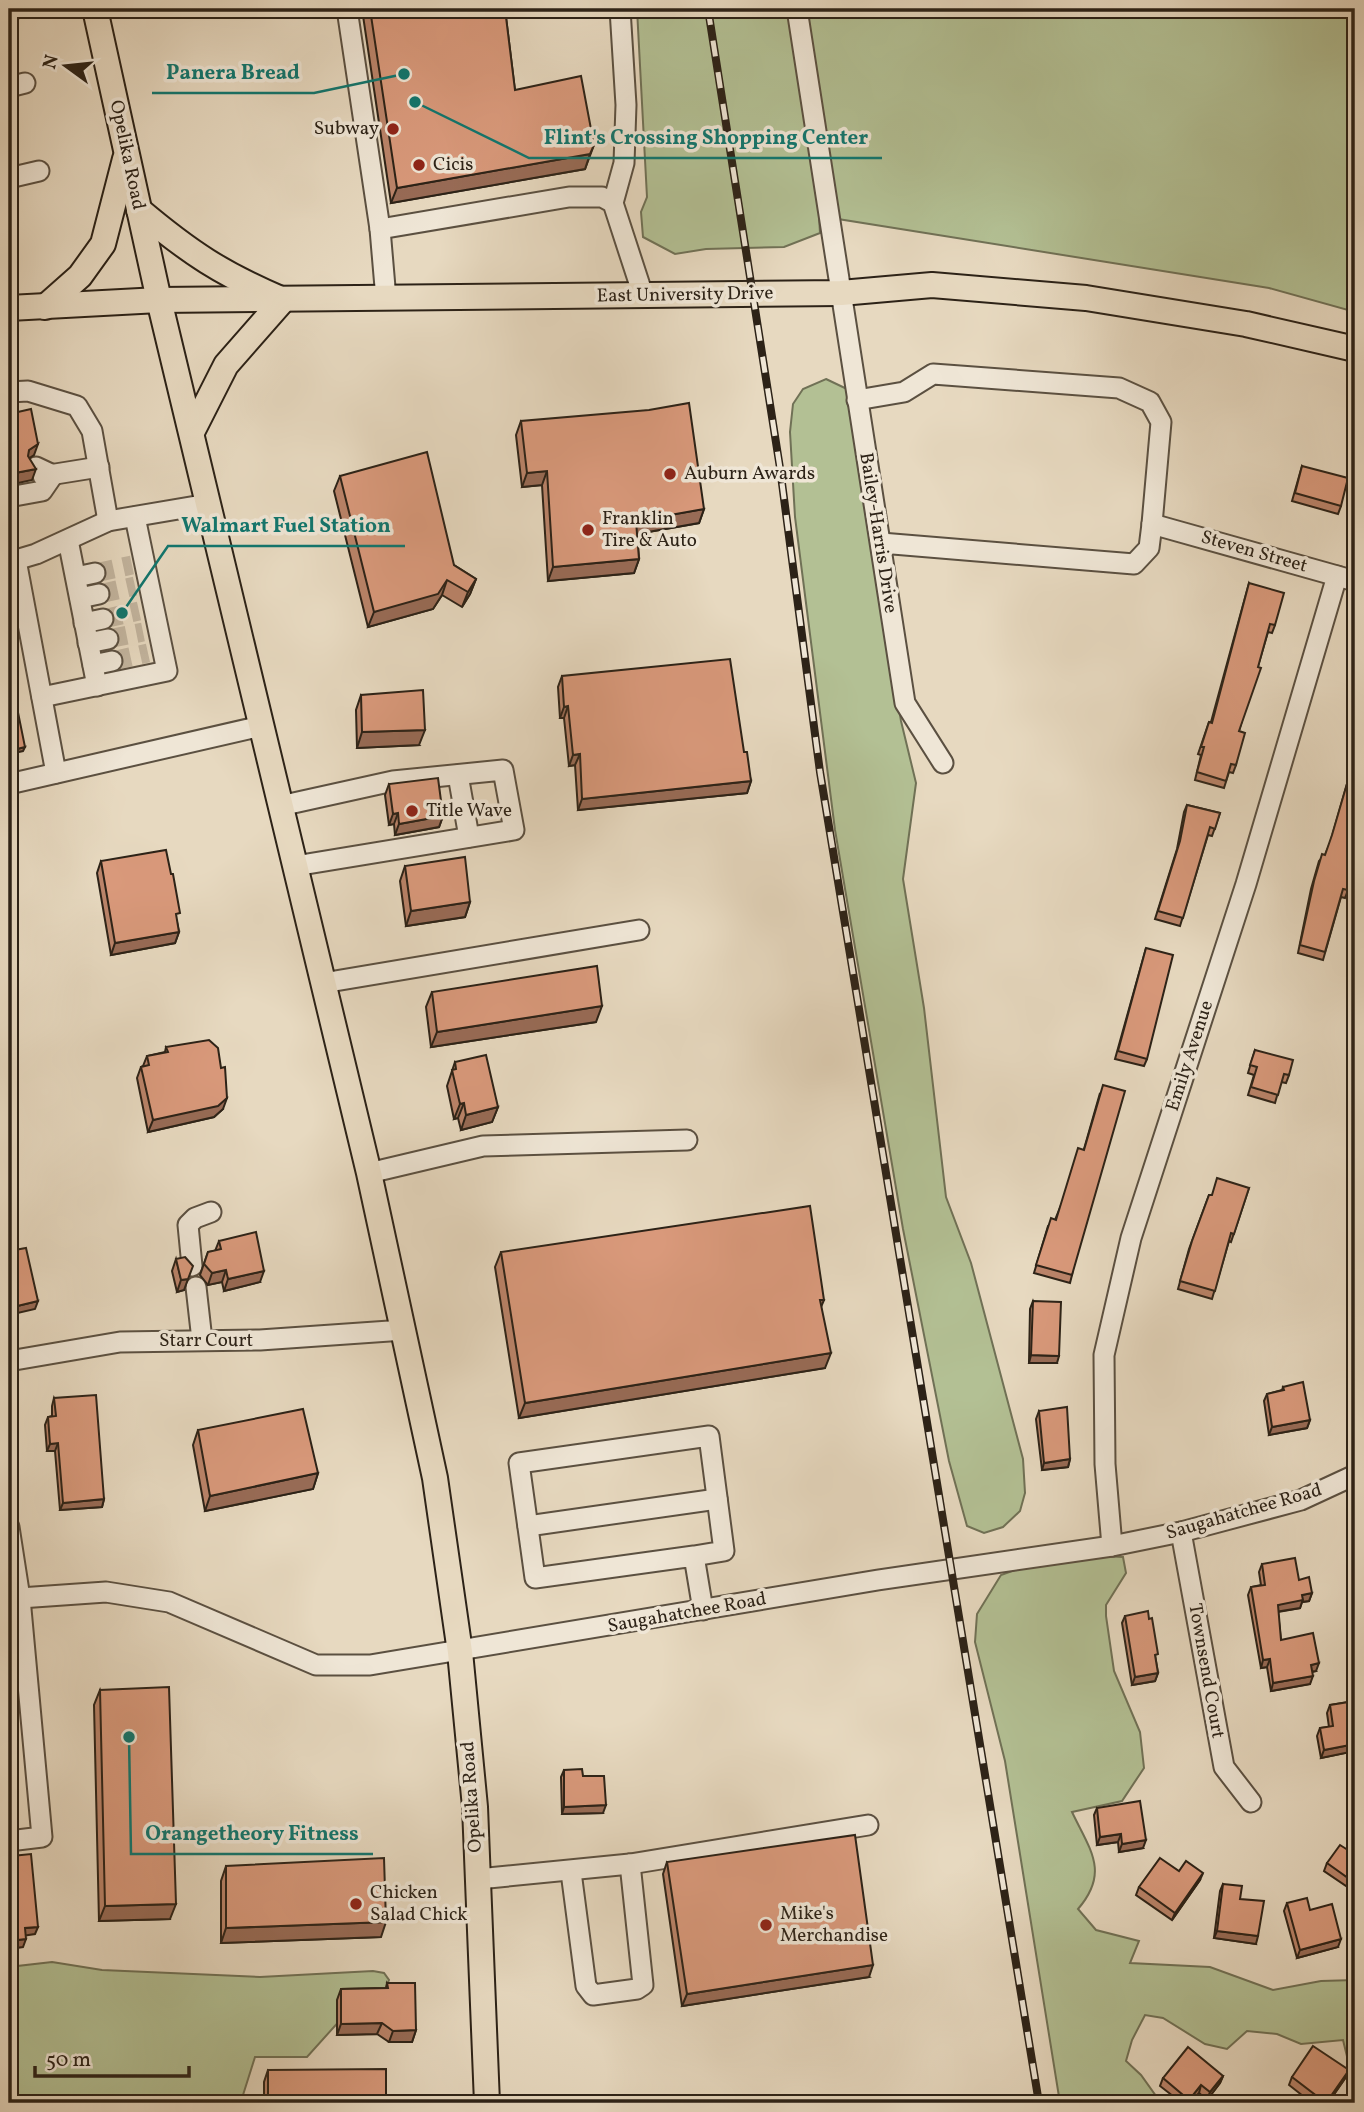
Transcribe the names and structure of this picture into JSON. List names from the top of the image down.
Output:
{
  "streets": {
    "main road": ["Opelika Road", "East University Drive"],
    "street": [
      "Bailey-Harris Drive",
      "Steven Street",
      "Emily Avenue",
      "Starr Court",
      "Saugahatchee Road",
      "Townsend Court"
    ]
  },
  "crossings": [
    ["Opelika Road", "East University Drive"],
    ["Opelika Road", "Starr Court"],
    ["Opelika Road", "Saugahatchee Road"],
    ["East University Drive", "Bailey-Harris Drive"],
    ["Steven Street", "Emily Avenue"],
    ["Emily Avenue", "Saugahatchee Road"],
    ["Saugahatchee Road", "Townsend Court"]
  ],
  "places": [
    "Panera Bread",
    "Flint's Crossing Shopping Center",
    "Subway",
    "Cicis",
    "Auburn Awards",
    "Franklin Tire & Auto",
    "Walmart Fuel Station",
    "Title Wave",
    "Orangetheory Fitness",
    "Chicken Salad Chick",
    "Mike's Merchandise"
  ],
  "scale_bar": "50 m",
  "north": "left"
}
